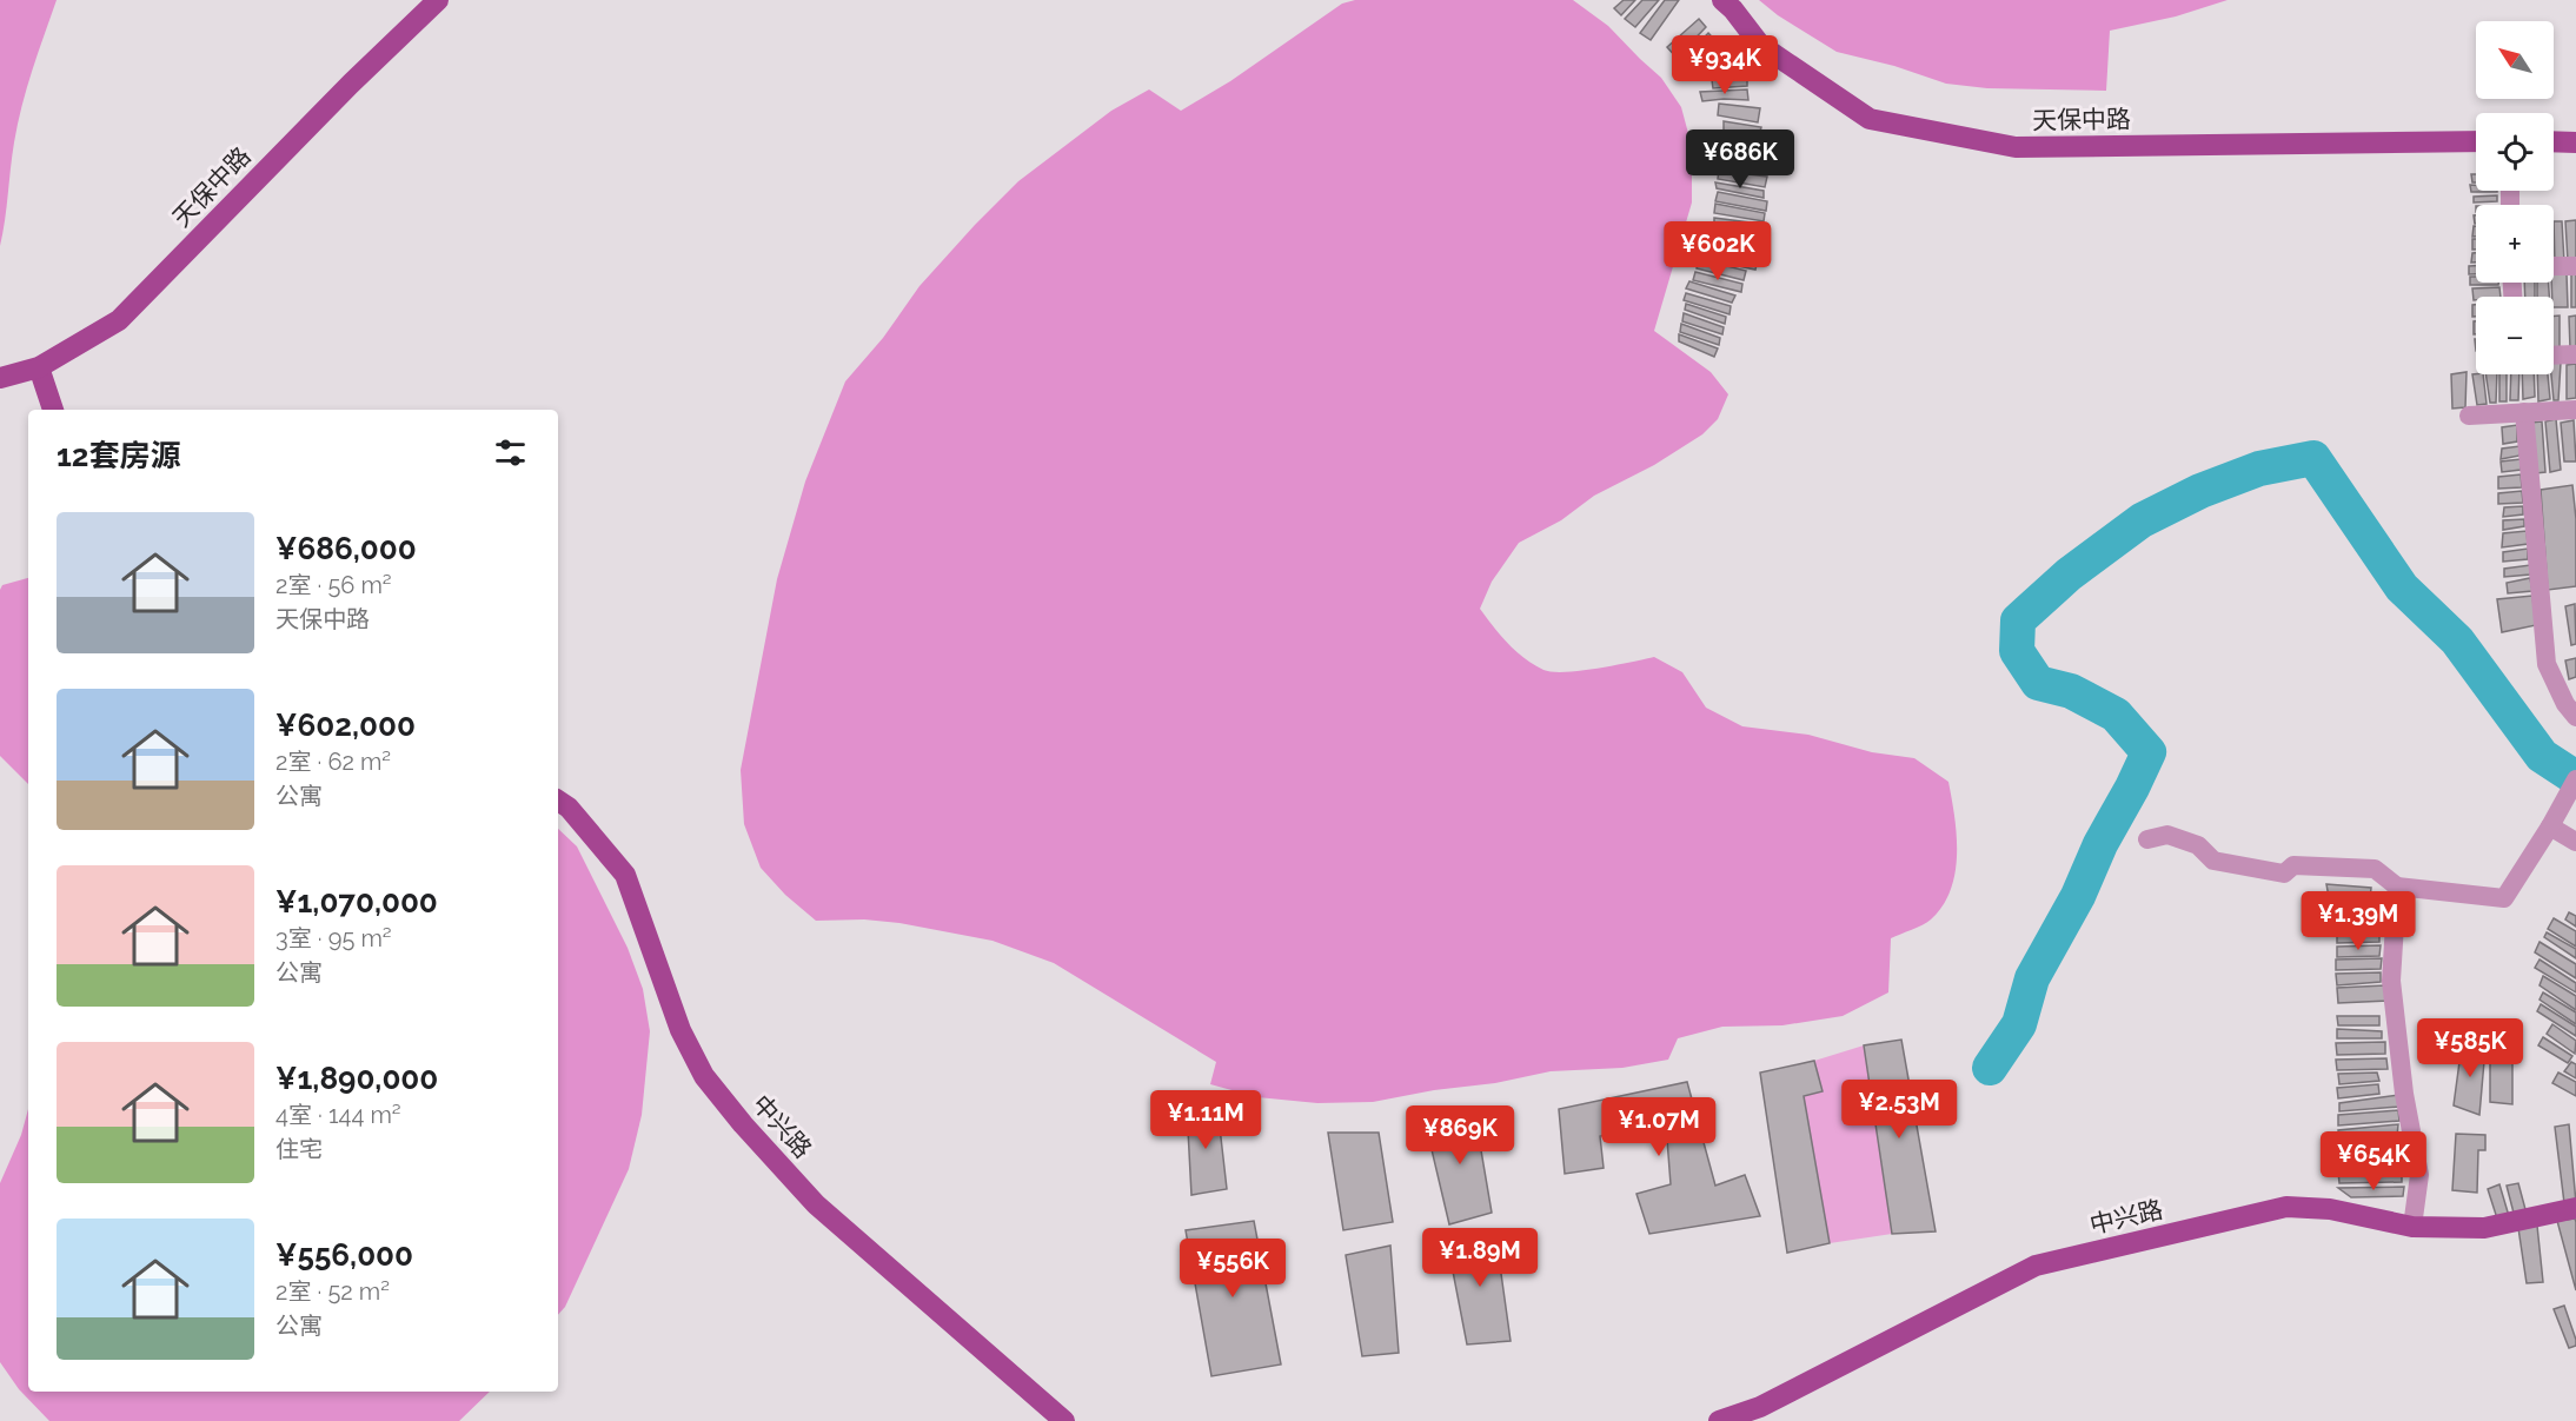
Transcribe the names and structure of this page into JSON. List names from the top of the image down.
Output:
{
  "streets": {
    "main road": ["天保中路", "中兴路"]
  },
  "north": "top left",
  "page": {
    "map_buttons": ["+", "−"],
    "price": [
      "¥934K",
      "¥686K",
      "¥602K",
      "¥1.39M",
      "¥585K",
      "¥2.53M",
      "¥1.11M",
      "¥1.07M",
      "¥869K",
      "¥654K",
      "¥1.89M",
      "¥556K"
    ],
    "heading": "12套房源",
    "list": [
      {
        "name": "¥686,000",
        "note": "2室 · 56 m² · 天保中路"
      },
      {
        "name": "¥602,000",
        "note": "2室 · 62 m² · 公寓"
      },
      {
        "name": "¥1,070,000",
        "note": "3室 · 95 m² · 公寓"
      },
      {
        "name": "¥1,890,000",
        "note": "4室 · 144 m² · 住宅"
      },
      {
        "name": "¥556,000",
        "note": "2室 · 52 m² · 公寓"
      }
    ]
  }
}
